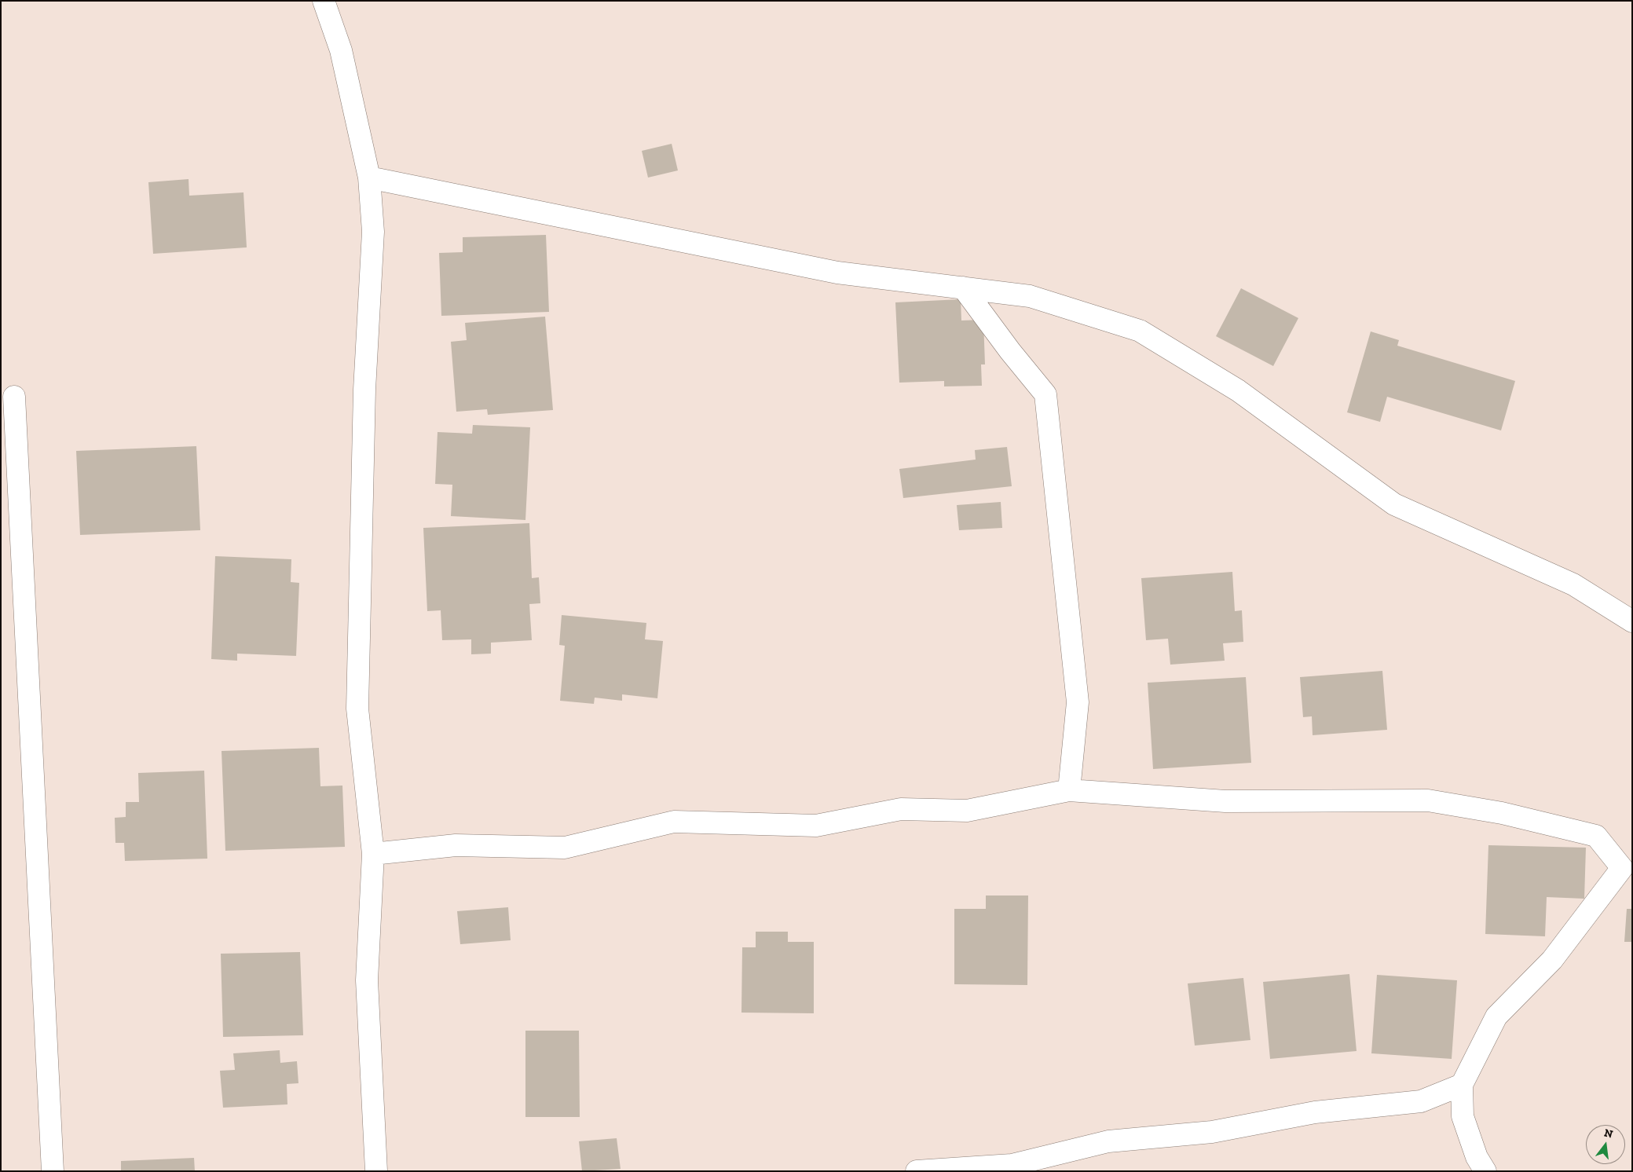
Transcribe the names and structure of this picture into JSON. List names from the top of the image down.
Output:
{
  "north": "top"
}
